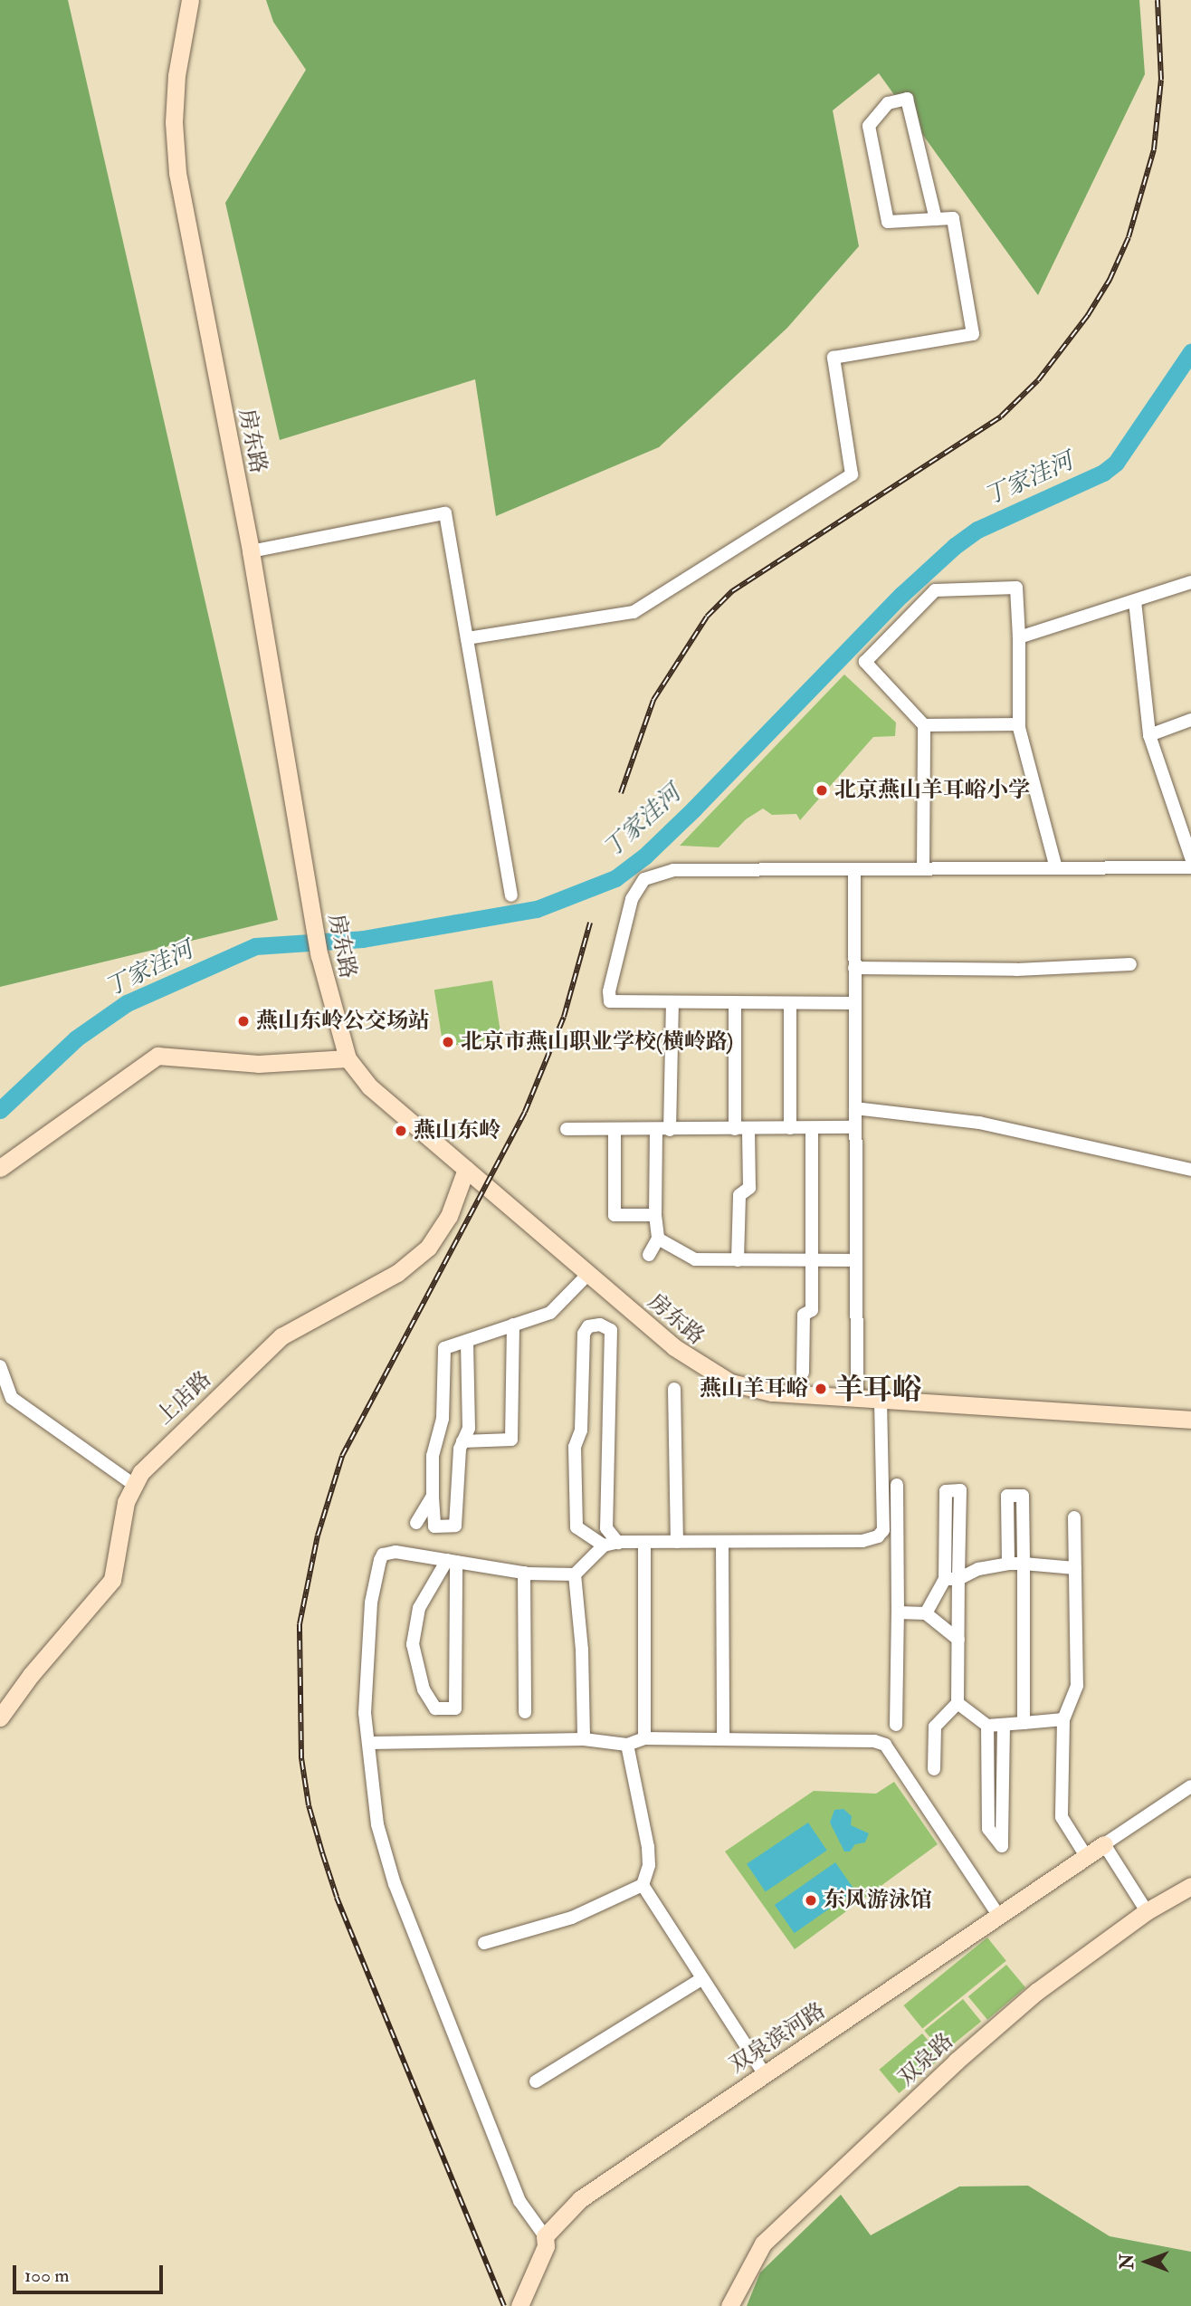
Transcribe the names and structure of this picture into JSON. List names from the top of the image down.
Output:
{
  "streets": {
    "street": [
      "房东路",
      "上店路",
      "双泉滨河路",
      "双泉路"
    ]
  },
  "crossings": [
    ["房东路", "上店路"]
  ],
  "districts": ["羊耳峪"],
  "water": ["丁家洼河"],
  "places": [
    "北京燕山羊耳峪小学",
    "燕山东岭公交场站",
    "北京市燕山职业学校(横岭路)",
    "燕山东岭",
    "燕山羊耳峪",
    "东风游泳馆"
  ],
  "scale_bar": "100 m",
  "north": "left"
}
